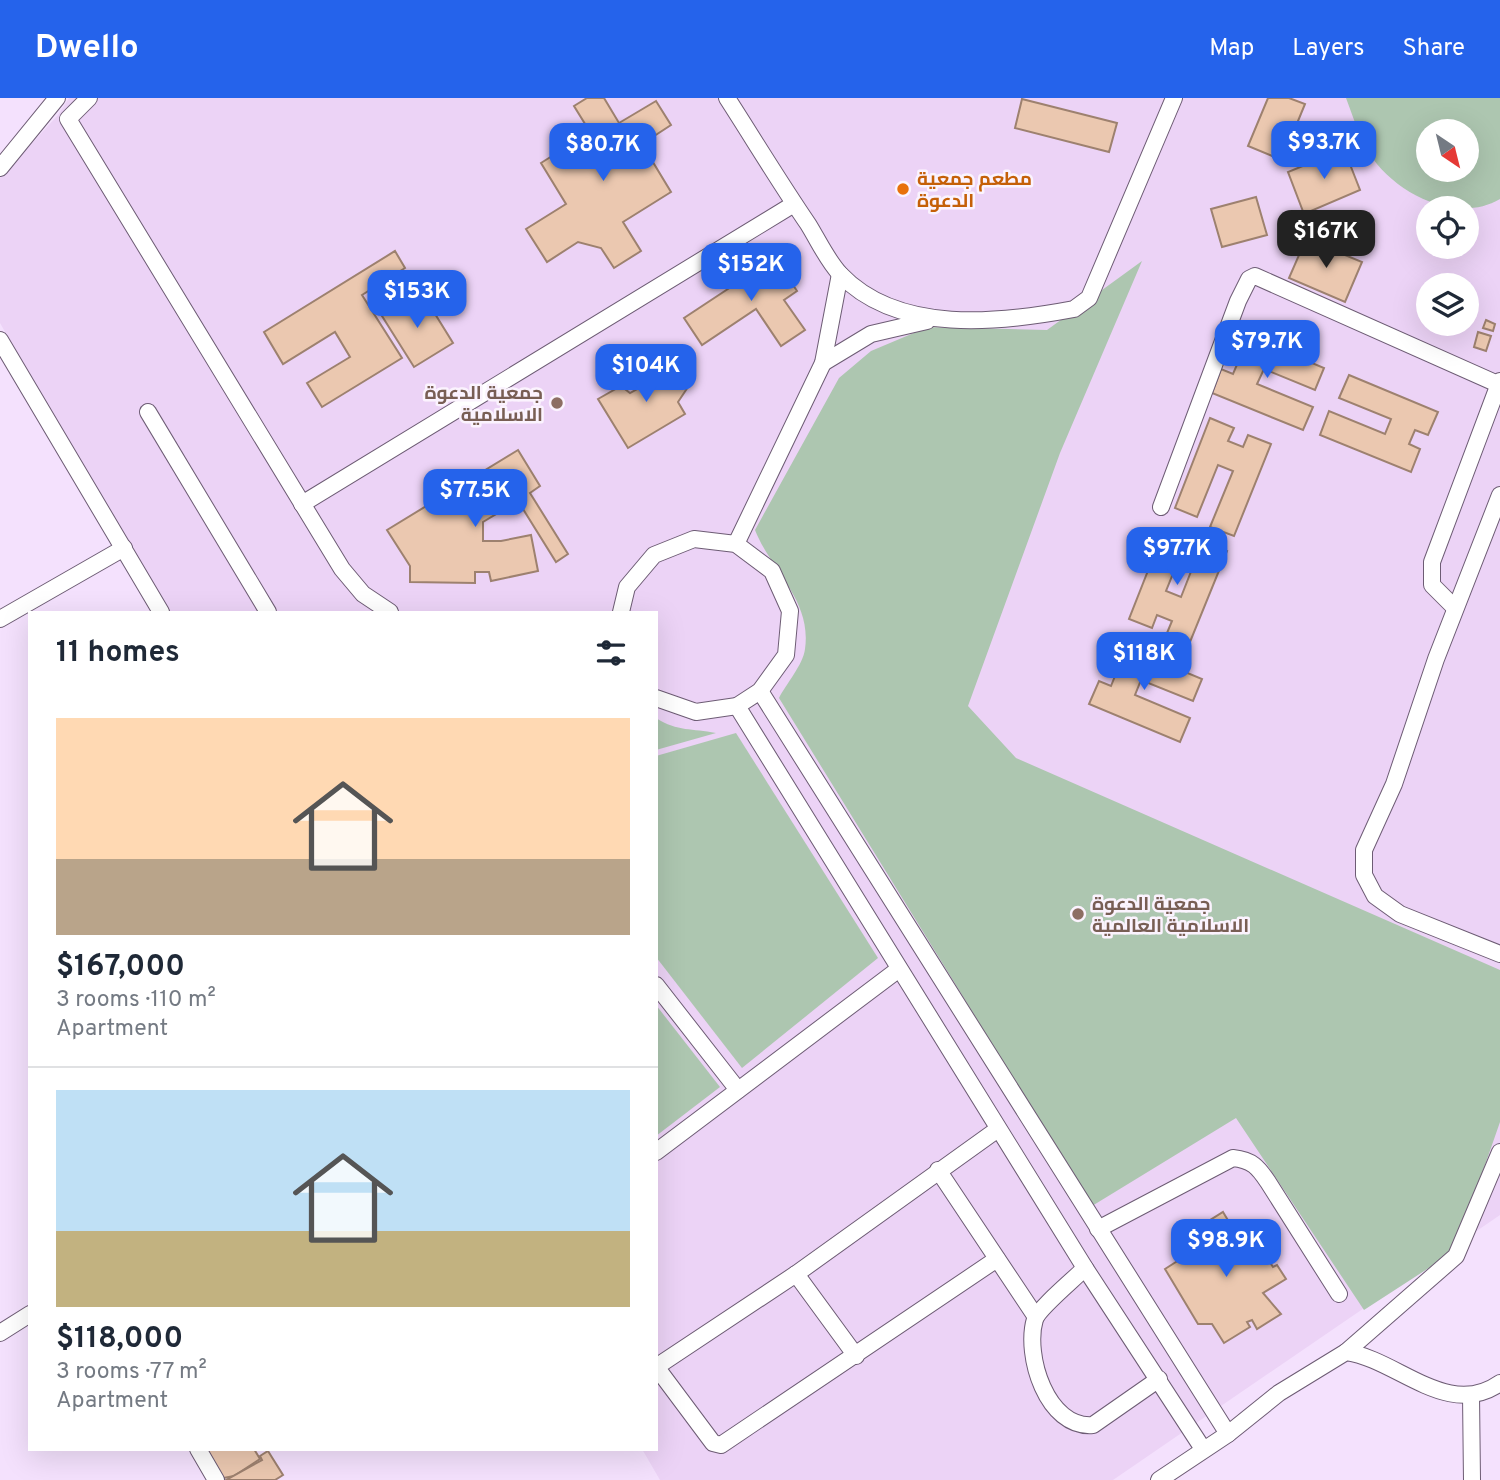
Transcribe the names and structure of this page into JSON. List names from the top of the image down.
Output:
{
  "places": ["مطعم جمعية الدعوة", "جمعية الدعوة الاسلامية", "جمعية الدعوة الاسلامية العالمية"],
  "north": "bottom right",
  "page": {
    "header": "Dwello",
    "nav": ["Map", "Layers", "Share"],
    "price": [
      "$93.7K",
      "$80.7K",
      "$167K",
      "$152K",
      "$153K",
      "$79.7K",
      "$104K",
      "$77.5K",
      "$97.7K",
      "$118K",
      "$98.9K"
    ],
    "heading": "11 homes",
    "list": [
      {
        "name": "$167,000",
        "note": "3 rooms · 110 m² · Apartment"
      },
      {
        "name": "$118,000",
        "note": "3 rooms · 77 m² · Apartment"
      }
    ]
  }
}
